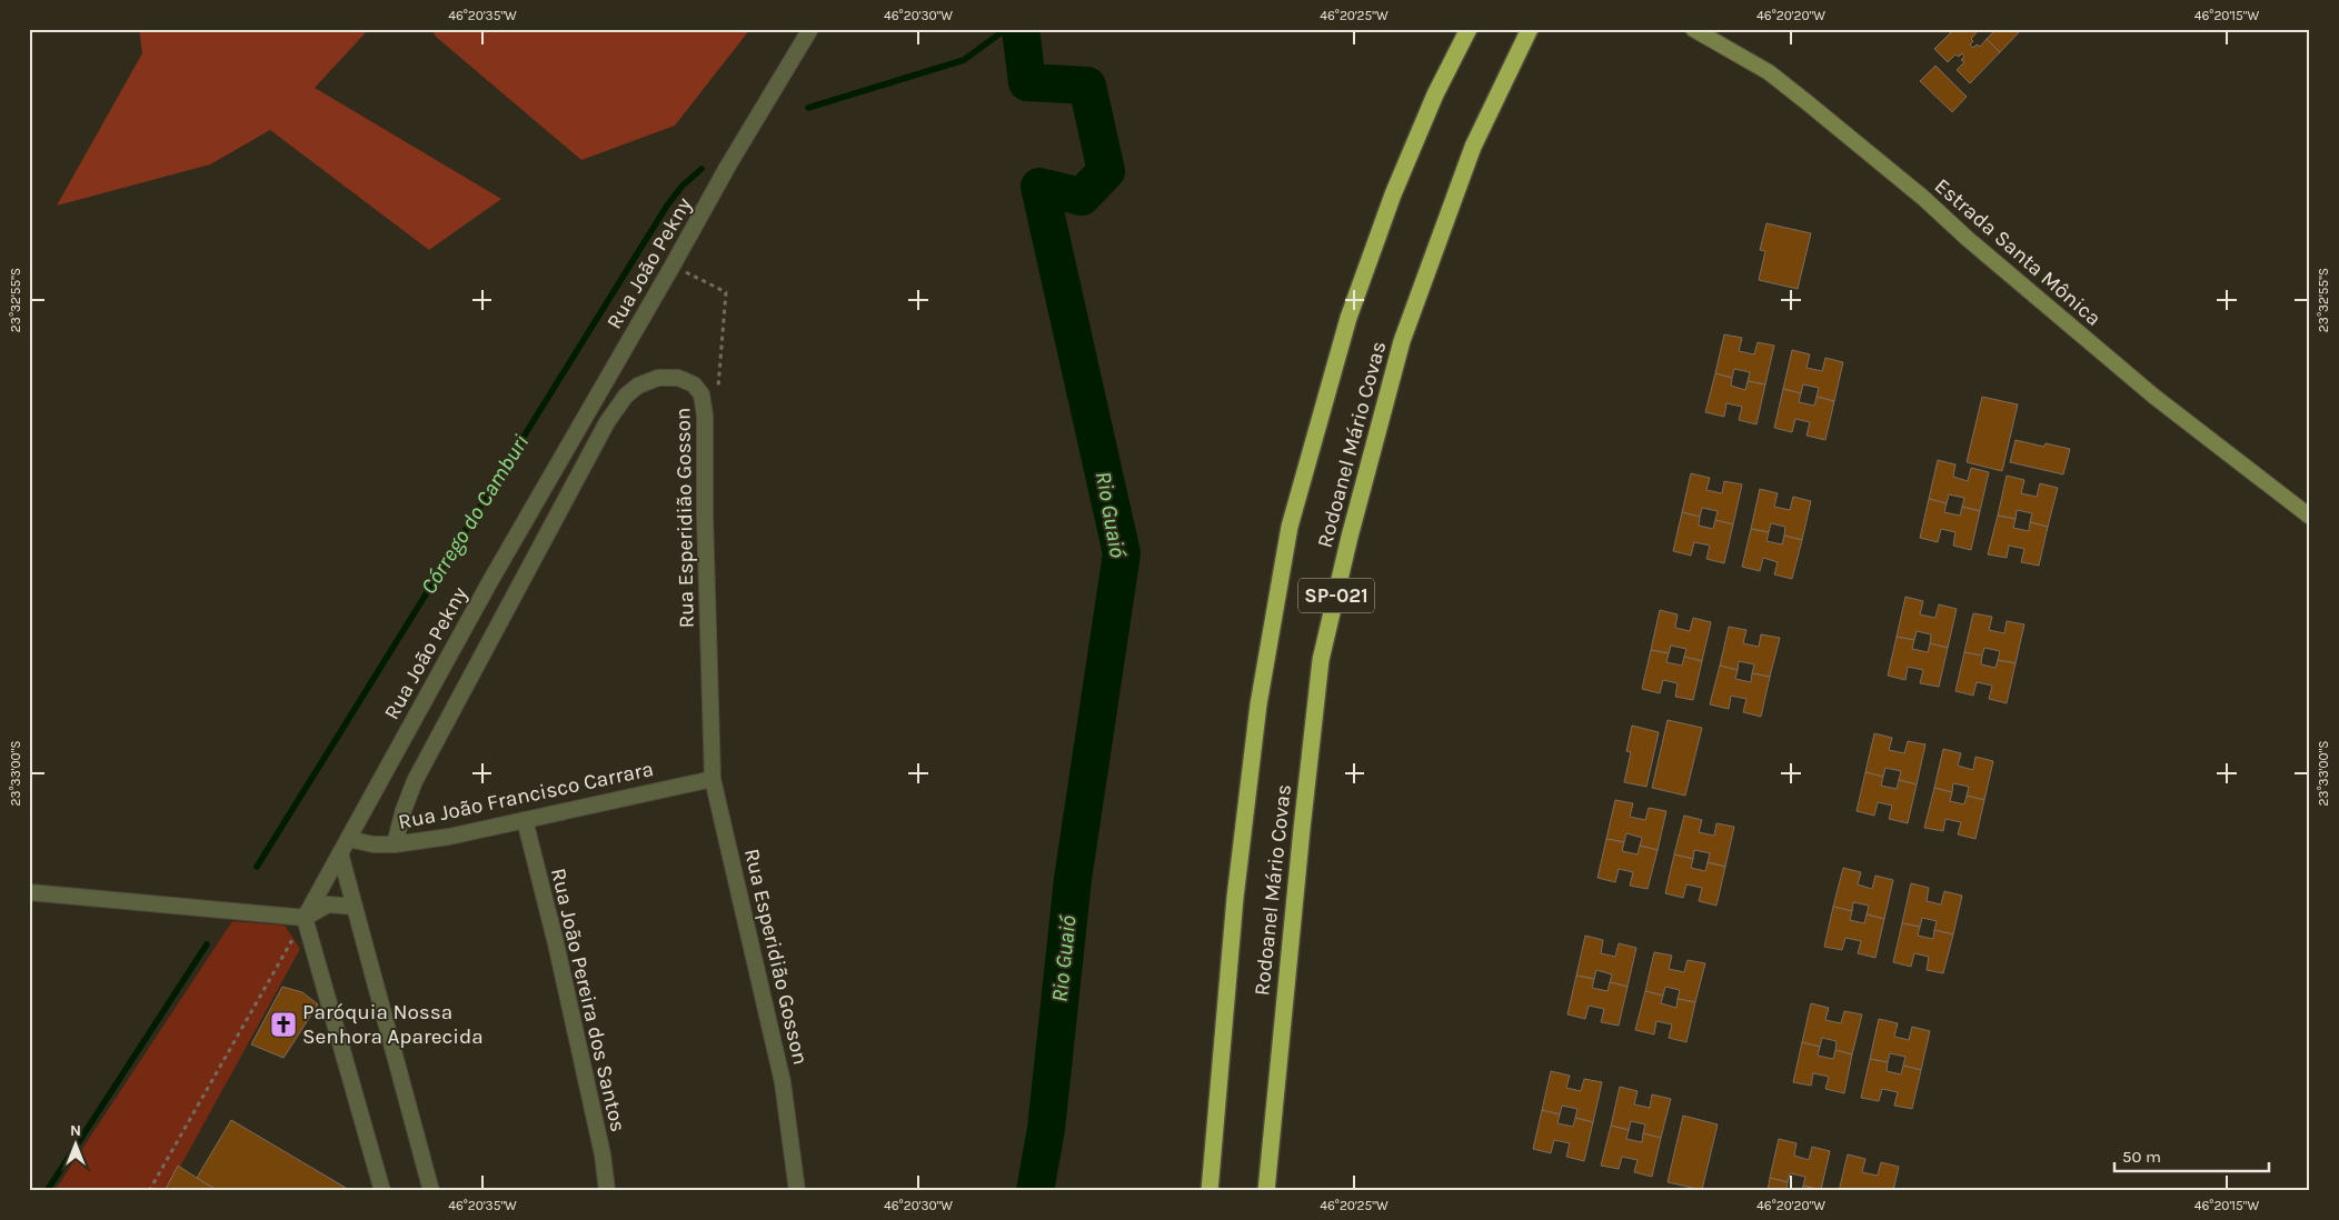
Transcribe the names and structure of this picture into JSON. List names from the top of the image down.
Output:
{
  "streets": {
    "highway": ["Rodoanel Mário Covas", "SP-021"],
    "main road": ["Estrada Santa Mônica"],
    "street": [
      "Rua João Pekny",
      "Rua Esperidião Gosson",
      "Rua João Francisco Carrara",
      "Rua João Pereira dos Santos"
    ]
  },
  "crossings": [
    ["Rua João Pekny", "Rua João Francisco Carrara"],
    ["Rua Esperidião Gosson", "Rua João Francisco Carrara"],
    ["Rua João Francisco Carrara", "Rua João Pereira dos Santos"]
  ],
  "water": ["Córrego do Camburi", "Rio Guaió"],
  "places": {
    "church": ["Paróquia Nossa Senhora Aparecida"]
  },
  "scale_bar": "50 m",
  "north": "top",
  "coordinates": [
    "46°20'35\"W",
    "46°20'30\"W",
    "46°20'25\"W",
    "46°20'20\"W",
    "46°20'15\"W",
    "23°32'55\"S",
    "23°33'00\"S"
  ]
}
